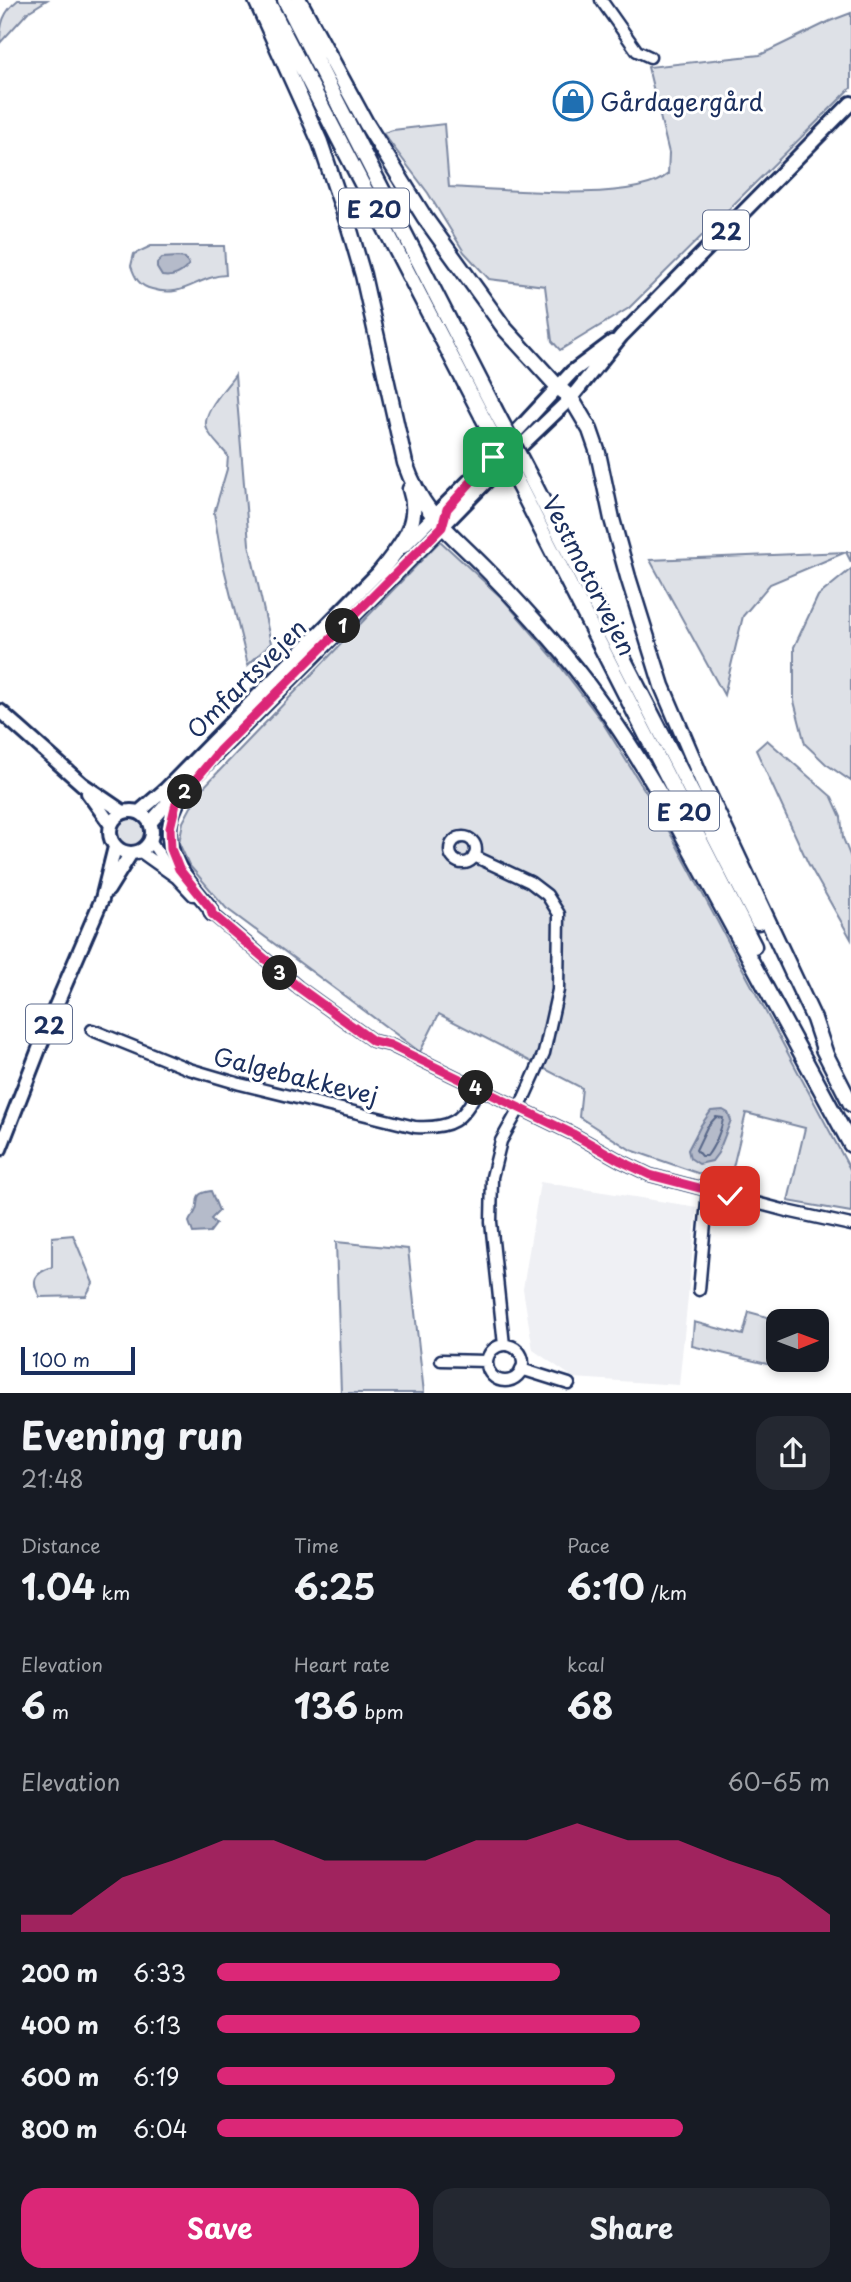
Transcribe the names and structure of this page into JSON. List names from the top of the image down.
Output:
{
  "streets": {
    "highway": ["E 20", "Vestmotorvejen"],
    "main road": ["22", "Omfartsvejen"],
    "street": ["Galgebakkevej"]
  },
  "crossings": [
    ["22", "Omfartsvejen"]
  ],
  "places": {
    "shop": ["Gårdagergård"]
  },
  "scale_bar": "100 m",
  "north": "right",
  "page": {
    "pins": [
      "1",
      "2",
      "3",
      "4"
    ],
    "scale": "100 m",
    "heading": ["Evening run", "21:48"],
    "stats": [
      ["Distance", "1.04 km"],
      ["Time", "6:25"],
      ["Pace", "6:10 /km"],
      ["Elevation", "6 m"],
      ["Heart rate", "136 bpm"],
      ["kcal", "68"]
    ],
    "chart": ["Elevation", "60–65 m"],
    "list": [
      {
        "name": "200 m",
        "note": "6:33"
      },
      {
        "name": "400 m",
        "note": "6:13"
      },
      {
        "name": "600 m",
        "note": "6:19"
      },
      {
        "name": "800 m",
        "note": "6:04"
      }
    ],
    "buttons": ["Save", "Share"]
  }
}
